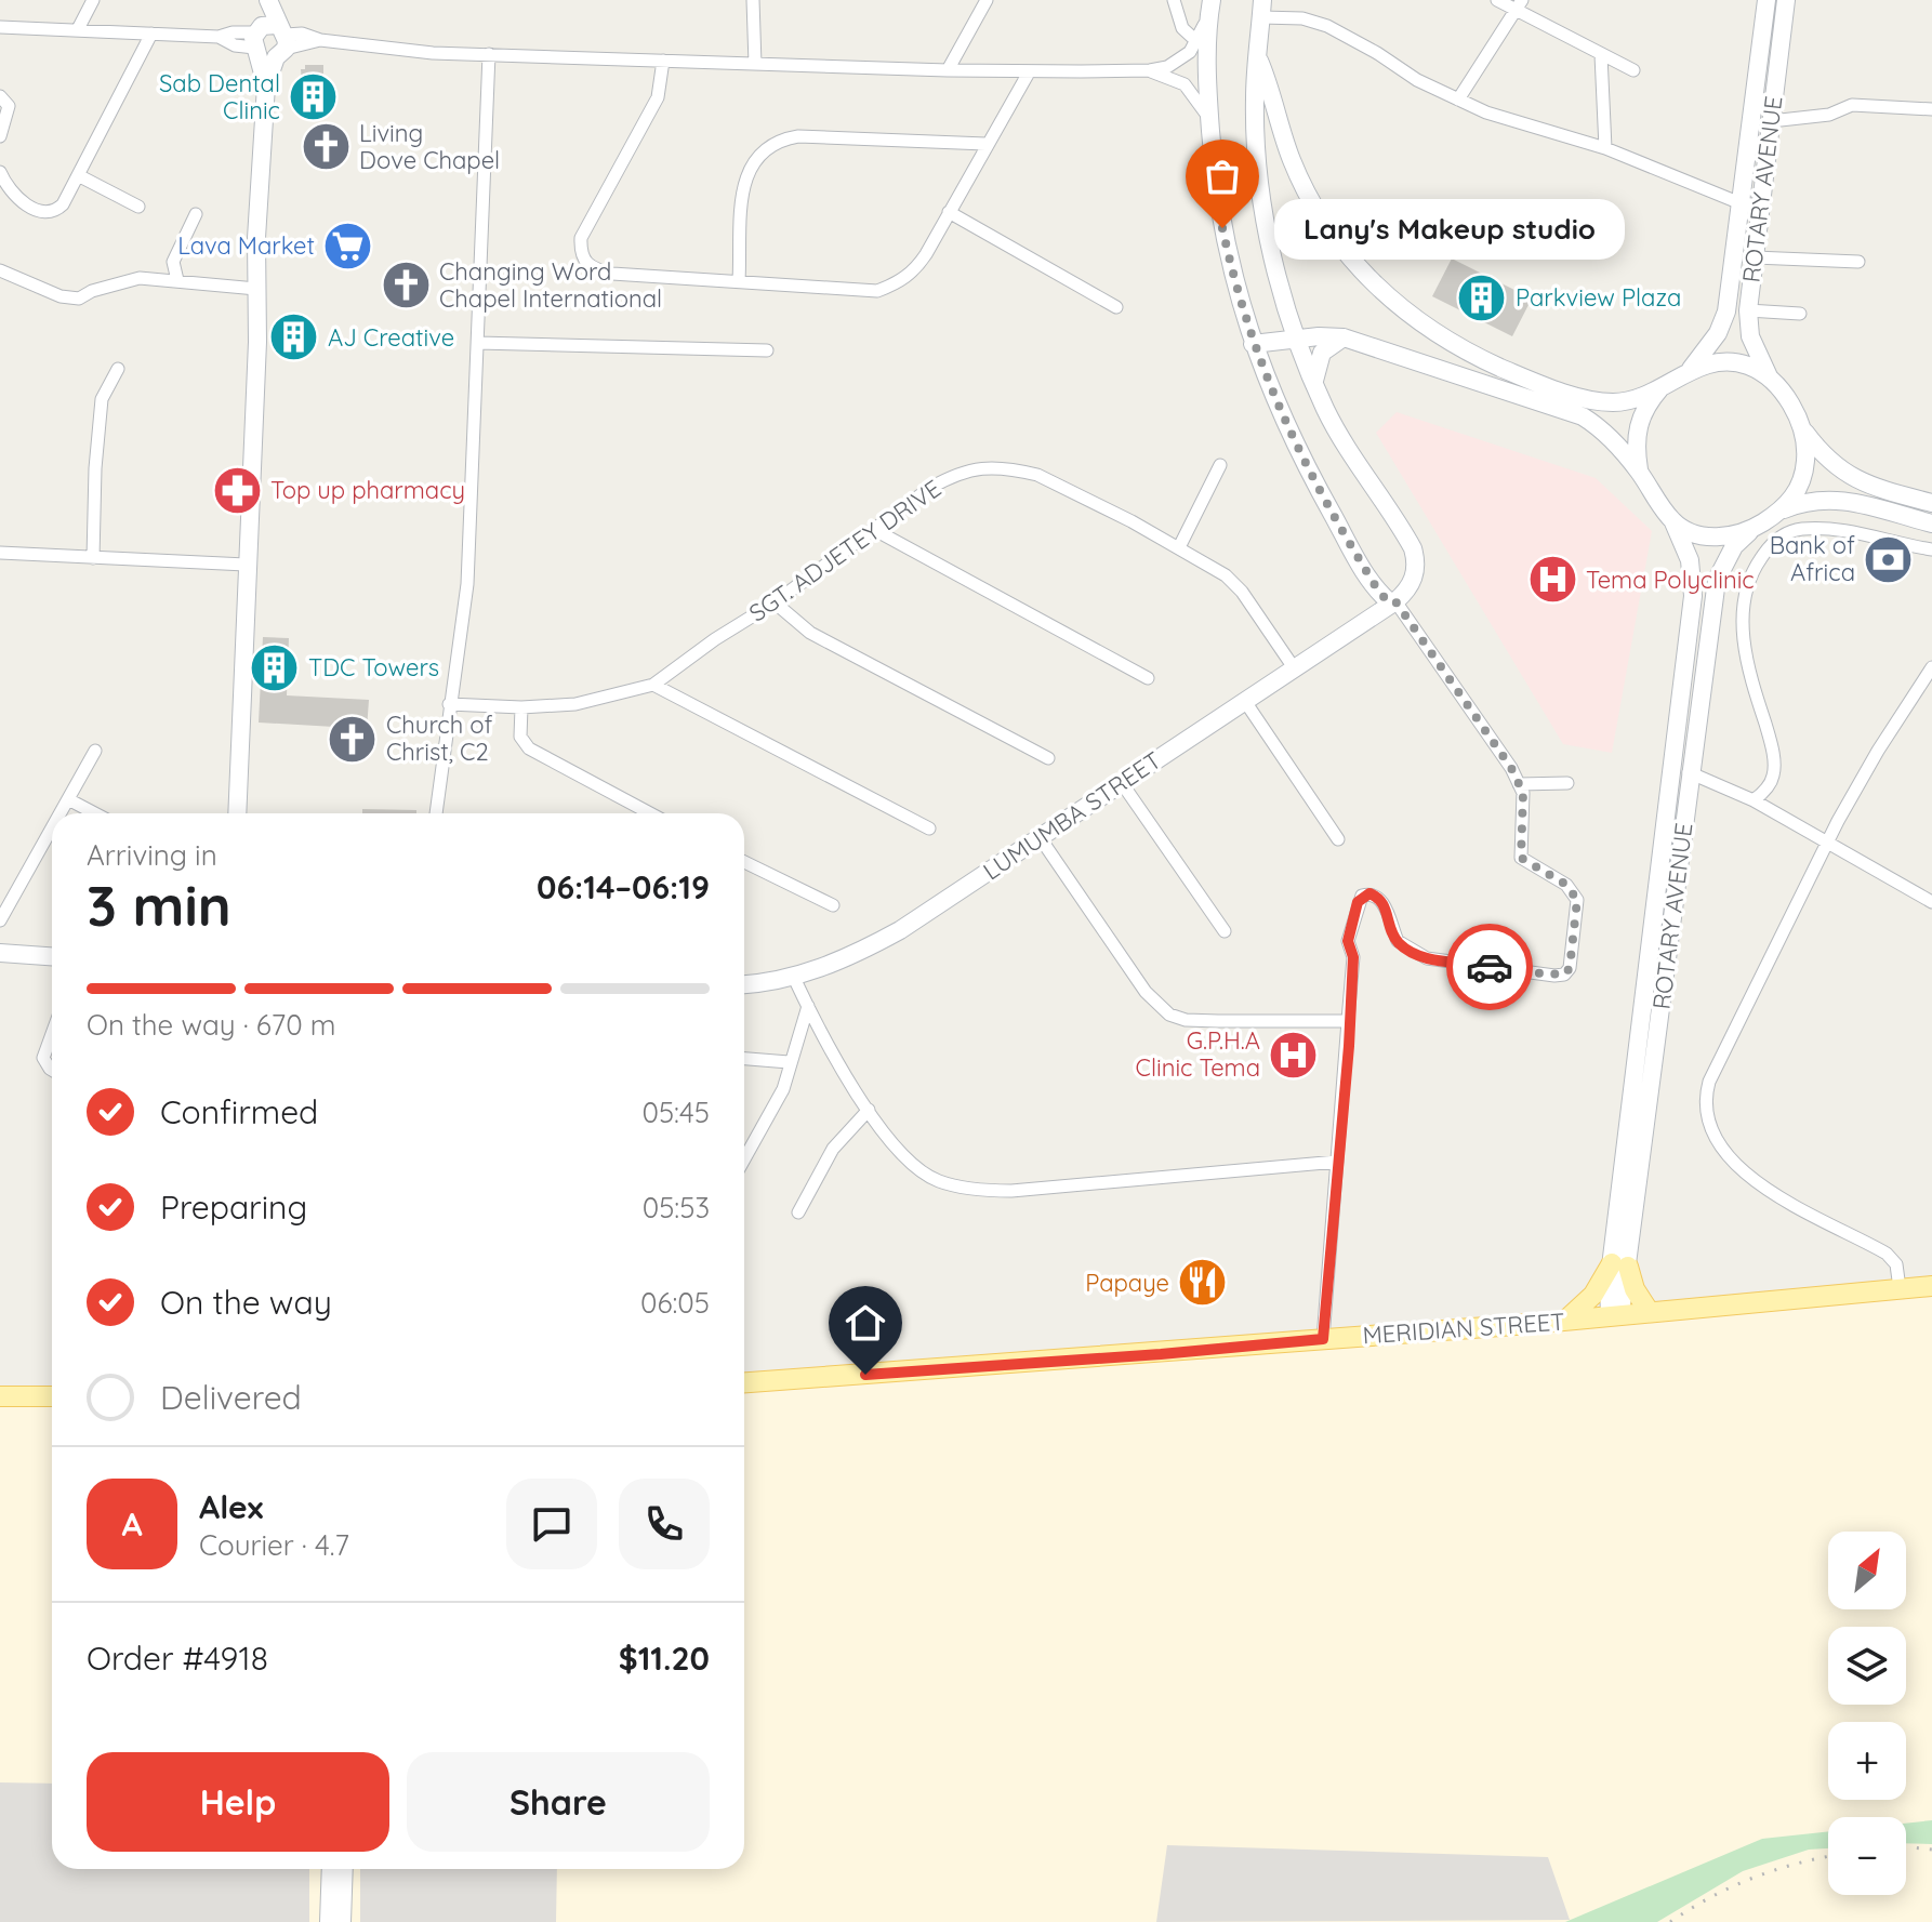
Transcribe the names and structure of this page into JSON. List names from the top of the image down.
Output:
{
  "streets": {
    "main road": ["ROTARY AVENUE", "LUMUMBA STREET", "MERIDIAN STREET"],
    "street": ["SGT. ADJETEY DRIVE"]
  },
  "crossings": [
    ["ROTARY AVENUE", "MERIDIAN STREET"],
    ["SGT. ADJETEY DRIVE", "LUMUMBA STREET"]
  ],
  "places": {
    "building": [
      "Sab Dental Clinic",
      "Parkview Plaza",
      "AJ Creative",
      "TDC Towers"
    ],
    "church": ["Living Dove Chapel", "Changing Word Chapel International", "Church of Christ, C2"],
    "other": ["Lany's Makeup studio"],
    "supermarket": ["Lava Market"],
    "pharmacy": ["Top up pharmacy"],
    "bank": ["Bank of Africa"],
    "hospital": ["Tema Polyclinic", "G.P.H.A Clinic Tema"],
    "restaurant": ["Papaye"]
  },
  "north": "top right",
  "page": {
    "bubble": "Lany's Makeup studio",
    "heading": ["3 min", "Arriving in", "06:14–06:19"],
    "panel": [
      "Alex",
      "Courier · 4.7",
      "Order #4918",
      "$11.20"
    ],
    "bar": "On the way · 670 m",
    "list": [
      ["Confirmed", "05:45"],
      ["Preparing", "05:53"],
      ["On the way", "06:05"],
      "Delivered"
    ],
    "round": "A",
    "map_buttons": ["+", "−"],
    "buttons": ["Help", "Share"]
  }
}
